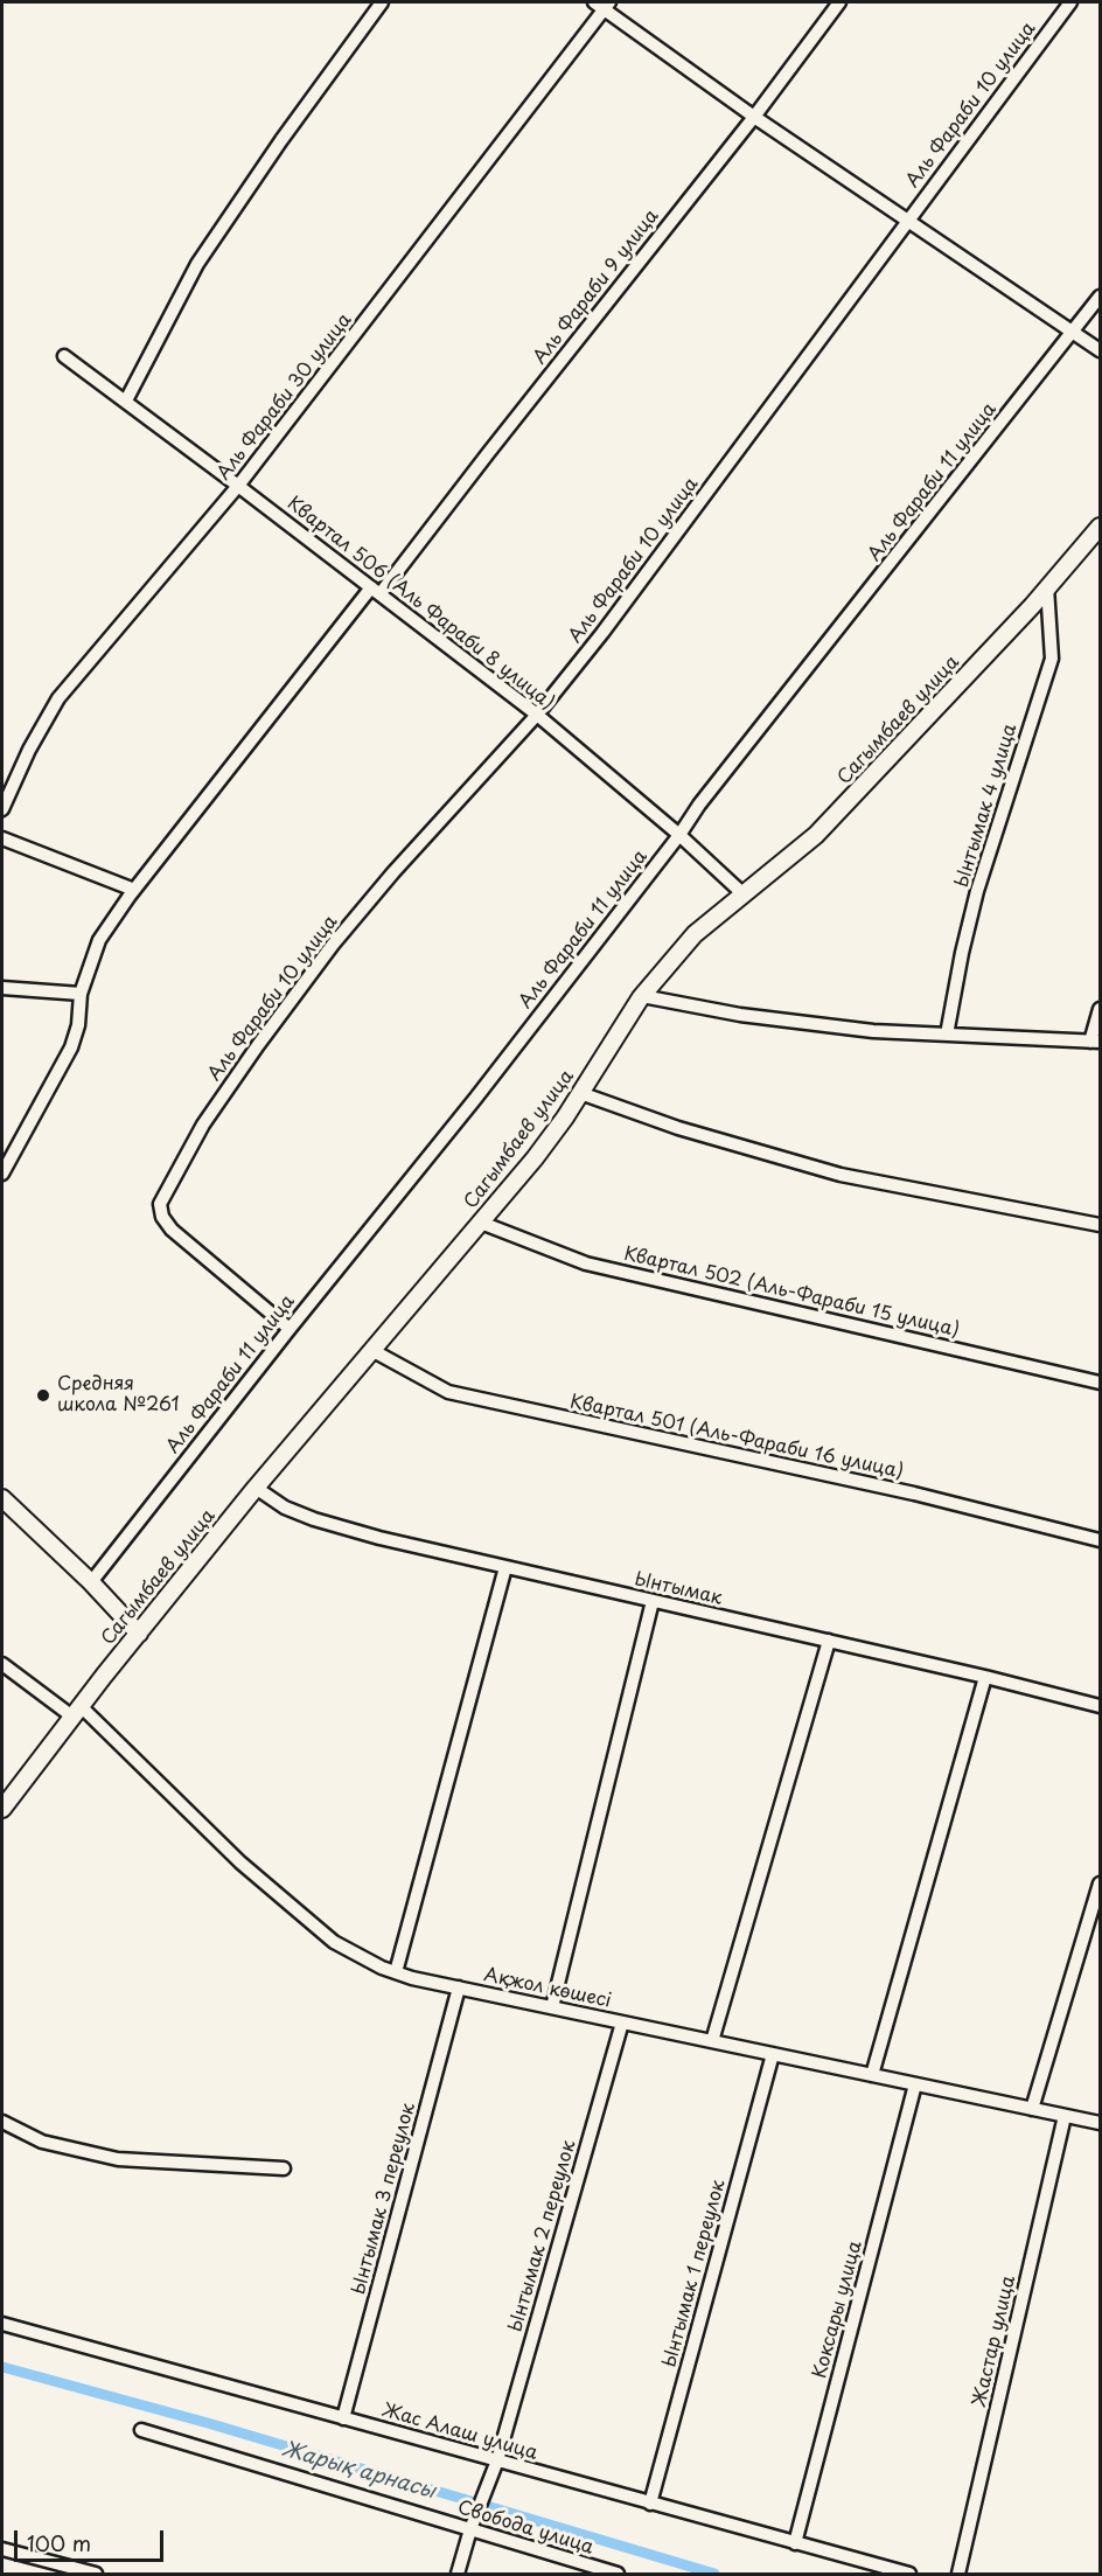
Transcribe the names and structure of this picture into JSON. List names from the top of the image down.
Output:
{
  "streets": {
    "street": [
      "Аль Фараби 10 улица",
      "Аль Фараби 9 улица",
      "Аль Фараби 30 улица",
      "Аль Фараби 11 улица",
      "Квартал 506 (Аль Фараби 8 улица)",
      "Сагымбаев улица",
      "Ынтымак 4 улица",
      "Квартал 502 (Аль-Фараби 15 улица)",
      "Квартал 501 (Аль-Фараби 16 улица)",
      "Ынтымак",
      "Ақжол көшесі",
      "Ынтымак 3 переулок",
      "Ынтымак 2 переулок",
      "Ынтымак 1 переулок",
      "Коксары улица",
      "Жастар улица",
      "Жас Алаш улица",
      "Свобода улица"
    ]
  },
  "crossings": [
    ["Аль Фараби 10 улица", "Аль Фараби 11 улица"],
    ["Аль Фараби 10 улица", "Квартал 506 (Аль Фараби 8 улица)"],
    ["Аль Фараби 9 улица", "Квартал 506 (Аль Фараби 8 улица)"],
    ["Аль Фараби 30 улица", "Квартал 506 (Аль Фараби 8 улица)"],
    ["Аль Фараби 11 улица", "Квартал 506 (Аль Фараби 8 улица)"],
    ["Квартал 506 (Аль Фараби 8 улица)", "Сагымбаев улица"],
    ["Сагымбаев улица", "Ынтымак 4 улица"],
    ["Сагымбаев улица", "Квартал 502 (Аль-Фараби 15 улица)"],
    ["Сагымбаев улица", "Квартал 501 (Аль-Фараби 16 улица)"],
    ["Сагымбаев улица", "Ынтымак"],
    ["Сагымбаев улица", "Ақжол көшесі"],
    ["Ақжол көшесі", "Ынтымак 3 переулок"],
    ["Ақжол көшесі", "Ынтымак 2 переулок"],
    ["Ақжол көшесі", "Ынтымак 1 переулок"],
    ["Ақжол көшесі", "Коксары улица"],
    ["Ақжол көшесі", "Жастар улица"],
    ["Ынтымак 3 переулок", "Жас Алаш улица"],
    ["Ынтымак 2 переулок", "Жас Алаш улица"],
    ["Ынтымак 2 переулок", "Свобода улица"],
    ["Ынтымак 1 переулок", "Жас Алаш улица"],
    ["Коксары улица", "Жас Алаш улица"]
  ],
  "water": ["Жарық арнасы"],
  "places": ["Средняя школа №261"],
  "scale_bar": "100 m"
}
